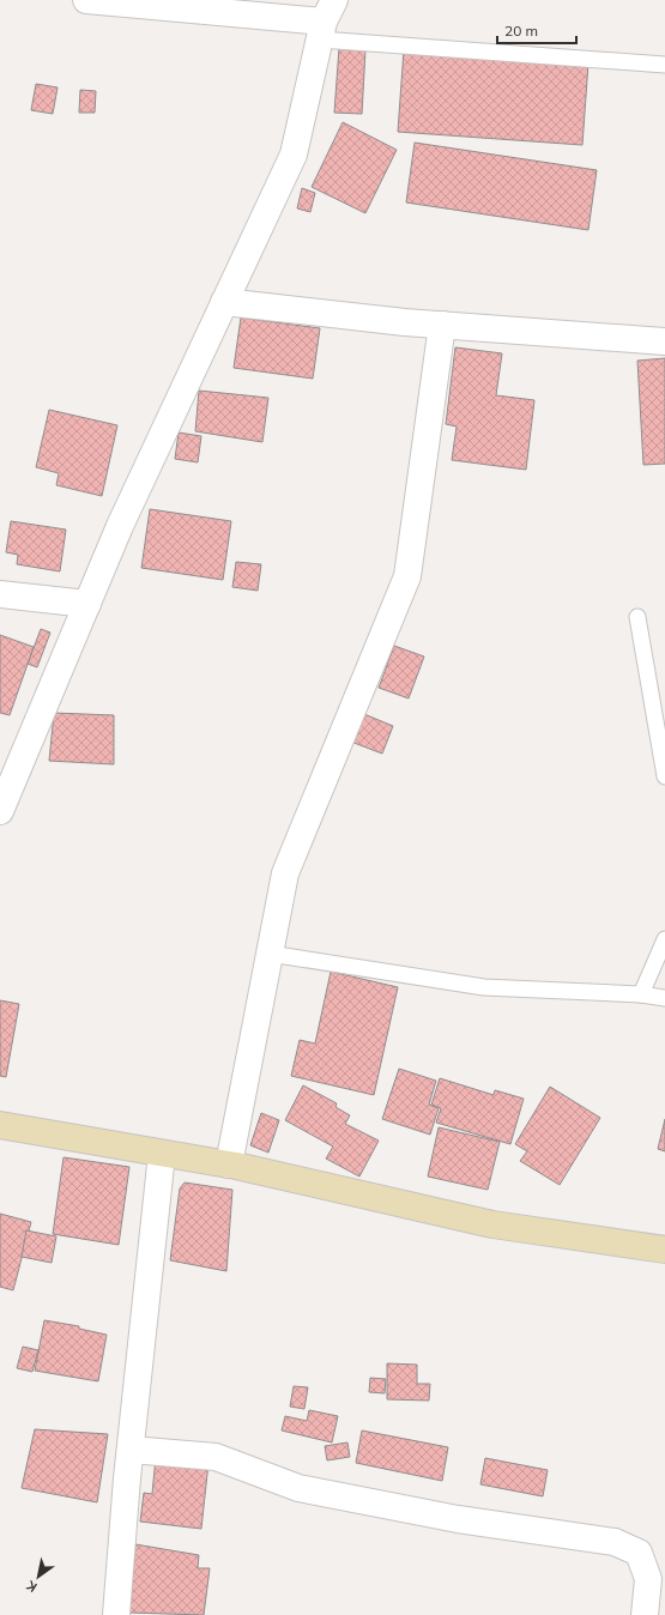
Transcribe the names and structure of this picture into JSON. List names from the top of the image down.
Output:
{
  "scale_bar": "20 m",
  "north": "bottom left"
}
